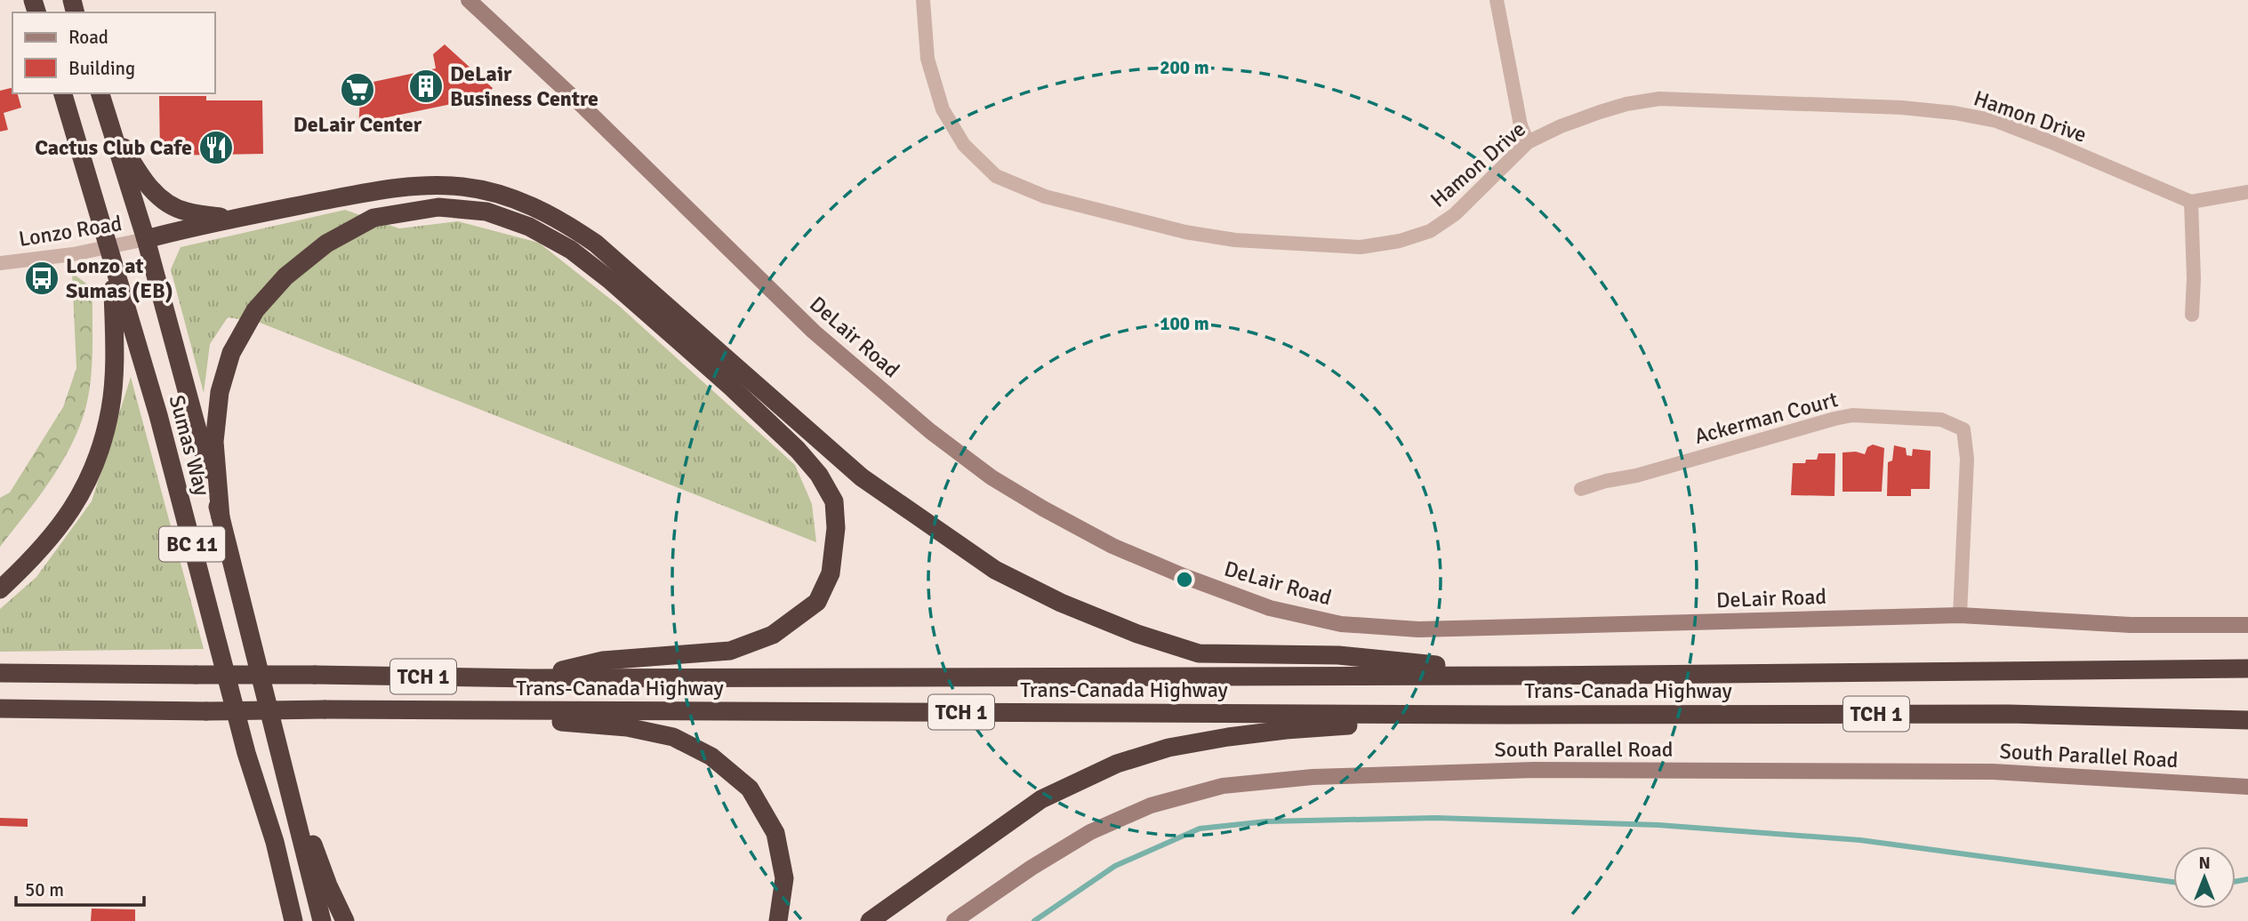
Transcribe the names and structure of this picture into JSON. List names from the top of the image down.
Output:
{
  "streets": {
    "highway": [
      "Sumas Way",
      "BC 11",
      "TCH 1",
      "Trans-Canada Highway"
    ],
    "street": [
      "Hamon Drive",
      "Lonzo Road",
      "DeLair Road",
      "Ackerman Court",
      "South Parallel Road"
    ]
  },
  "crossings": [
    ["Lonzo Road", "Sumas Way"],
    ["DeLair Road", "Ackerman Court"]
  ],
  "places": {
    "building": ["DeLair Business Centre"],
    "supermarket": ["DeLair Center"],
    "restaurant": ["Cactus Club Cafe"],
    "bus stop": ["Lonzo at Sumas (EB)"]
  },
  "legend": ["Road", "Building"],
  "scale_bar": "50 m",
  "north": "top",
  "rings": ["200 m", "100 m"]
}
